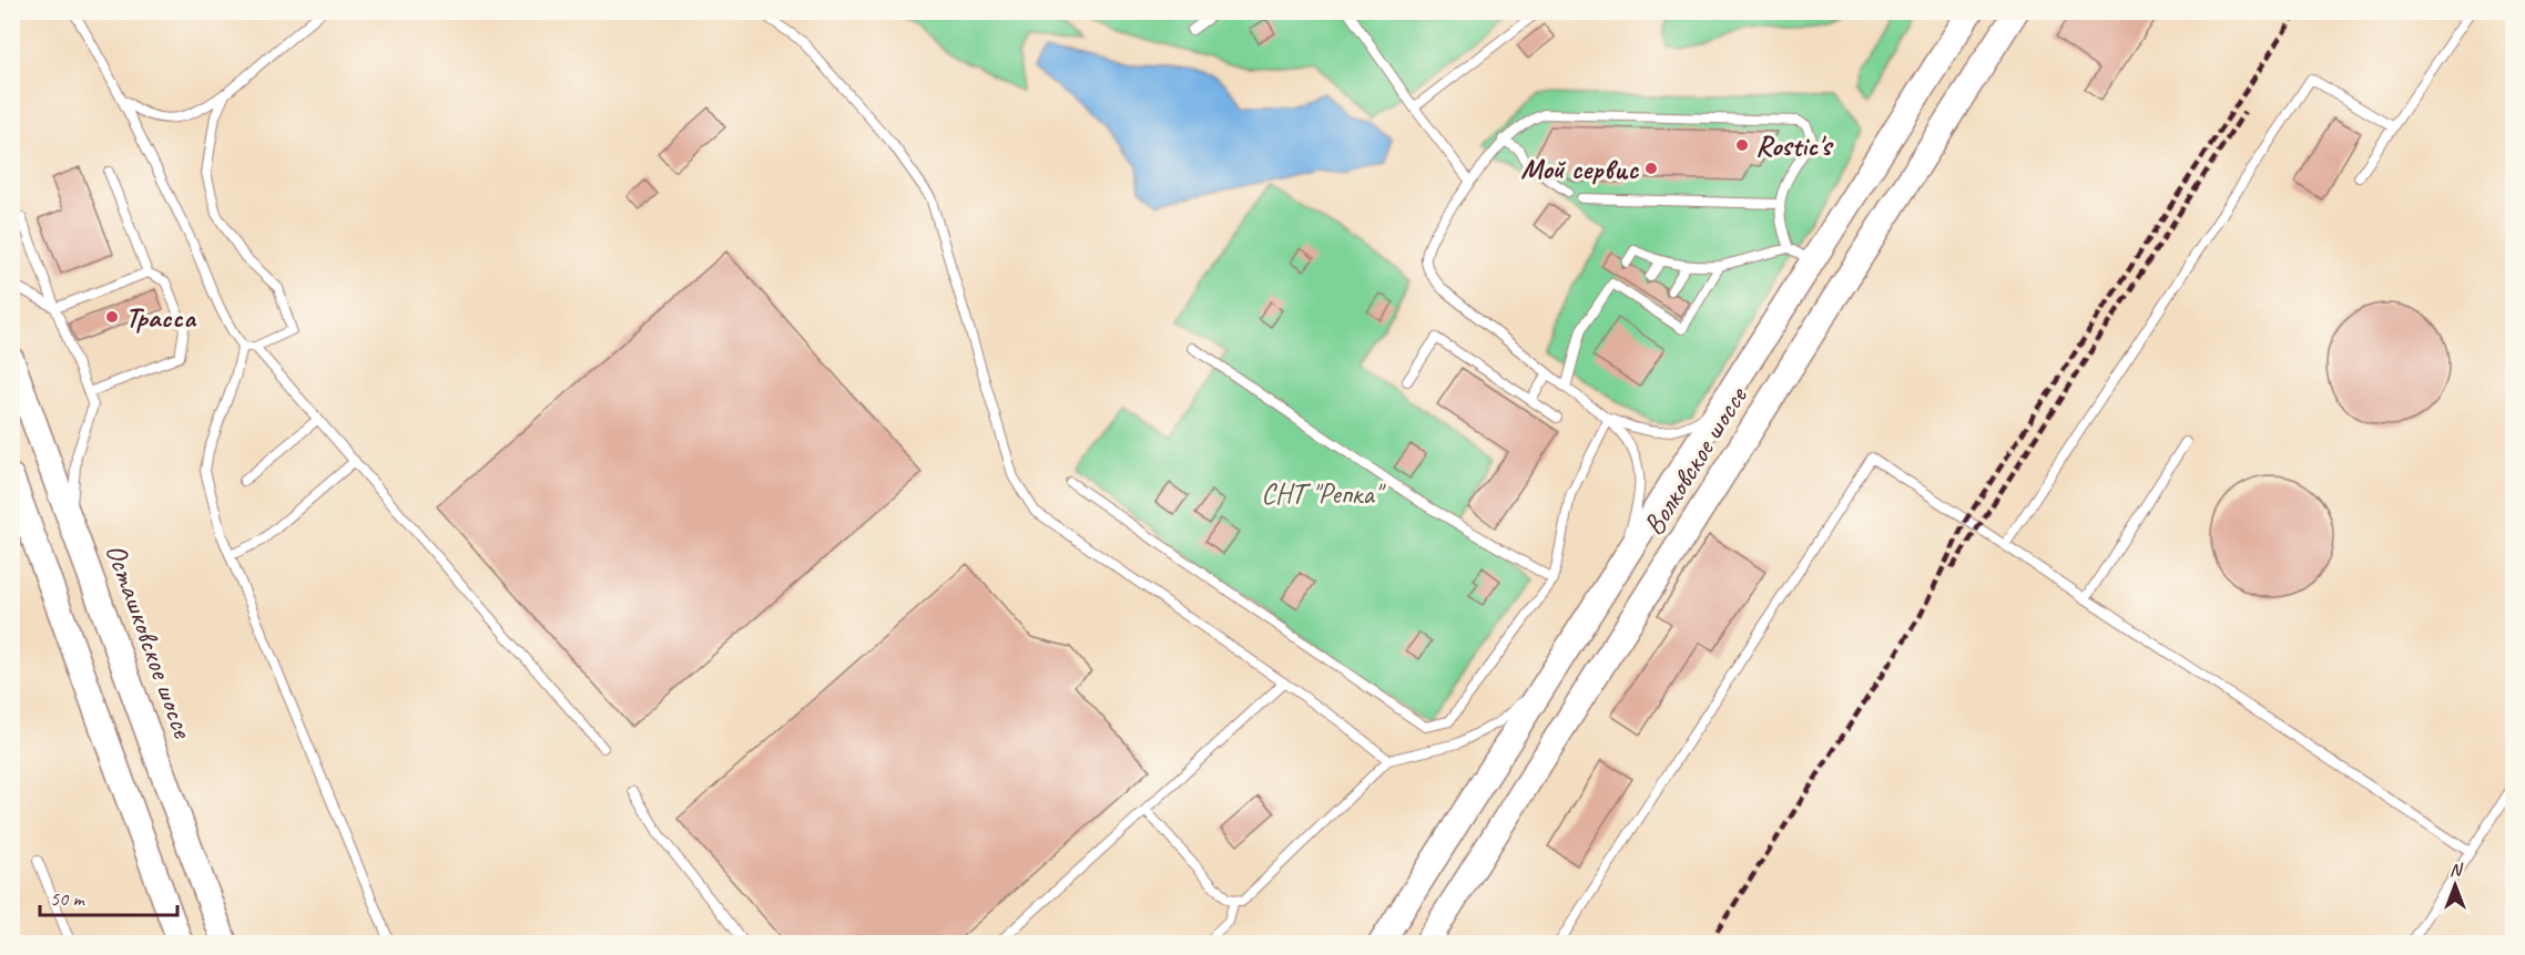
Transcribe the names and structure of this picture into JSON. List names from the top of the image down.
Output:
{
  "streets": {
    "main road": ["Волковское шоссе", "Осташковское шоссе"]
  },
  "parks": ["СНТ \"Репка\""],
  "places": ["Rostic's", "Мой сервис", "Трасса"],
  "scale_bar": "50 m",
  "north": "top"
}
